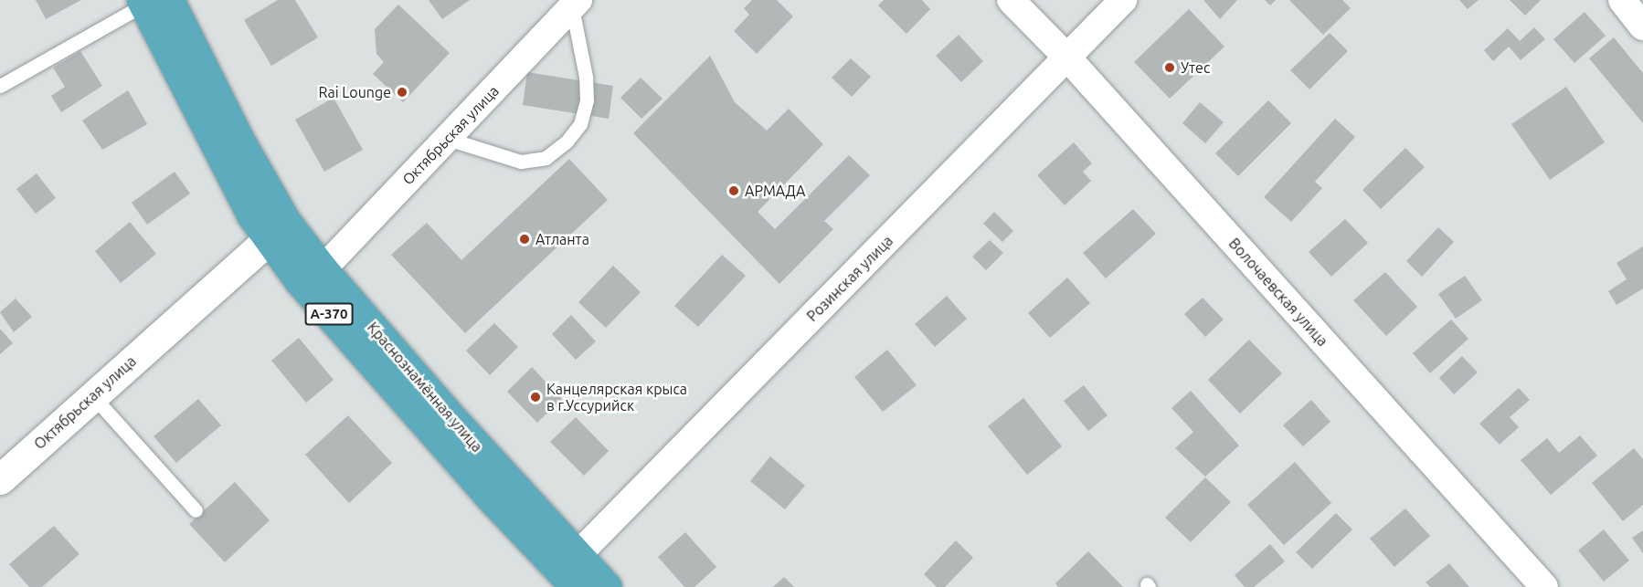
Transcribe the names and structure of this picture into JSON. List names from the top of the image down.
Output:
{
  "streets": {
    "highway": ["А-370", "Краснознамённая улица"],
    "street": ["Октябрьская улица", "Розинская улица", "Волочаевская улица"]
  },
  "crossings": [
    ["Октябрьская улица", "Краснознамённая улица"],
    ["Розинская улица", "Волочаевская улица"],
    ["Розинская улица", "Краснознамённая улица"]
  ],
  "places": [
    "Утес",
    "Rai Lounge",
    "АРМАДА",
    "Атланта",
    "Канцелярская крыса в г.Уссурийск"
  ]
}
